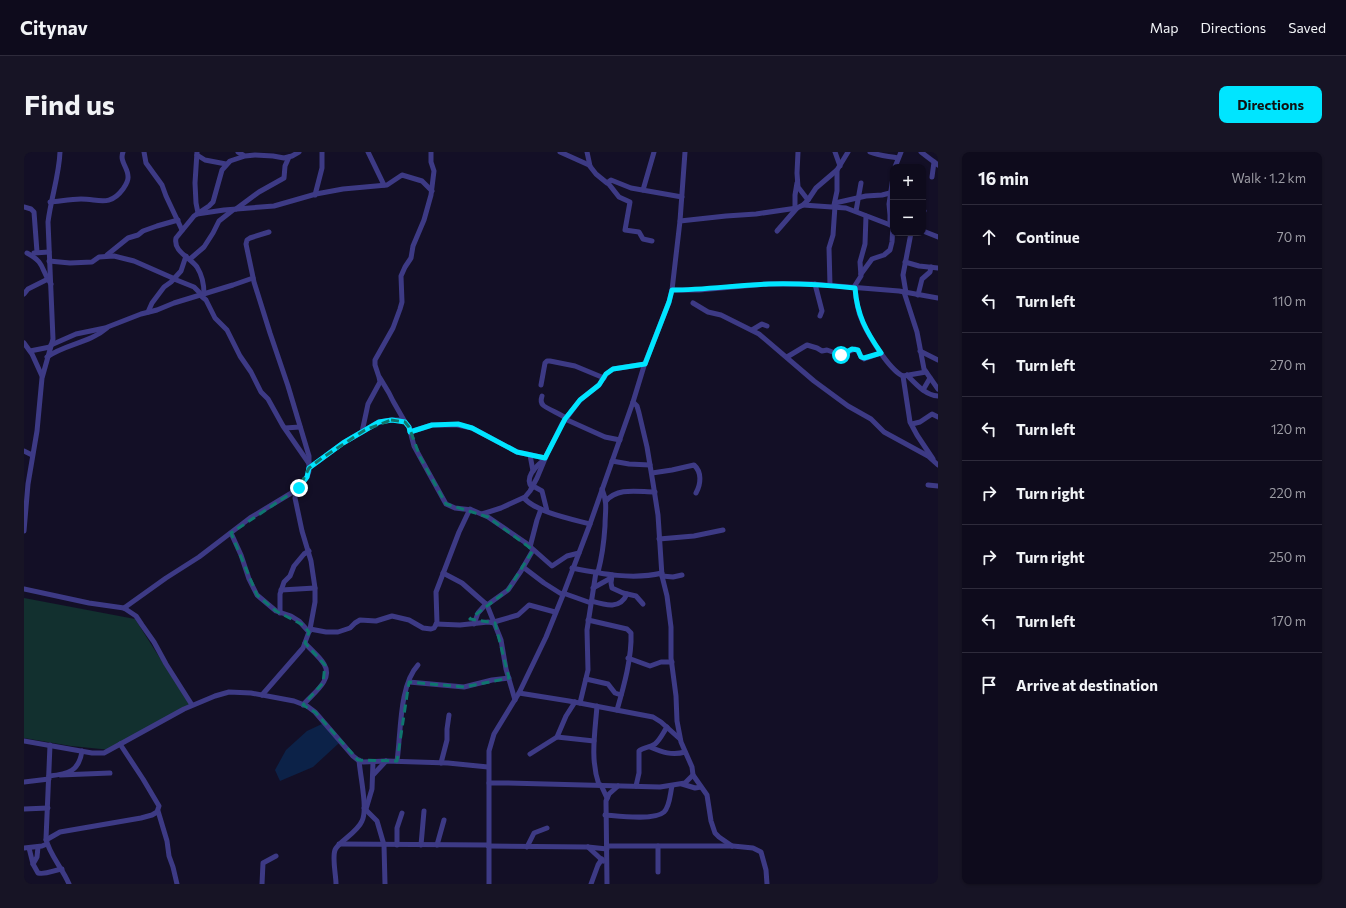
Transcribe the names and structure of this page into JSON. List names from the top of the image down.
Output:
{
  "page": {
    "header": "Citynav",
    "nav": ["Map", "Directions", "Saved"],
    "buttons": "Directions",
    "title": "Find us",
    "heading": ["16 min", "Walk · 1.2 km"],
    "map_buttons": ["+", "−"],
    "list": [
      ["Continue", "70 m"],
      ["Turn left", "110 m"],
      ["Turn left", "270 m"],
      ["Turn left", "120 m"],
      ["Turn right", "220 m"],
      ["Turn right", "250 m"],
      ["Turn left", "170 m"],
      "Arrive at destination"
    ]
  }
}
